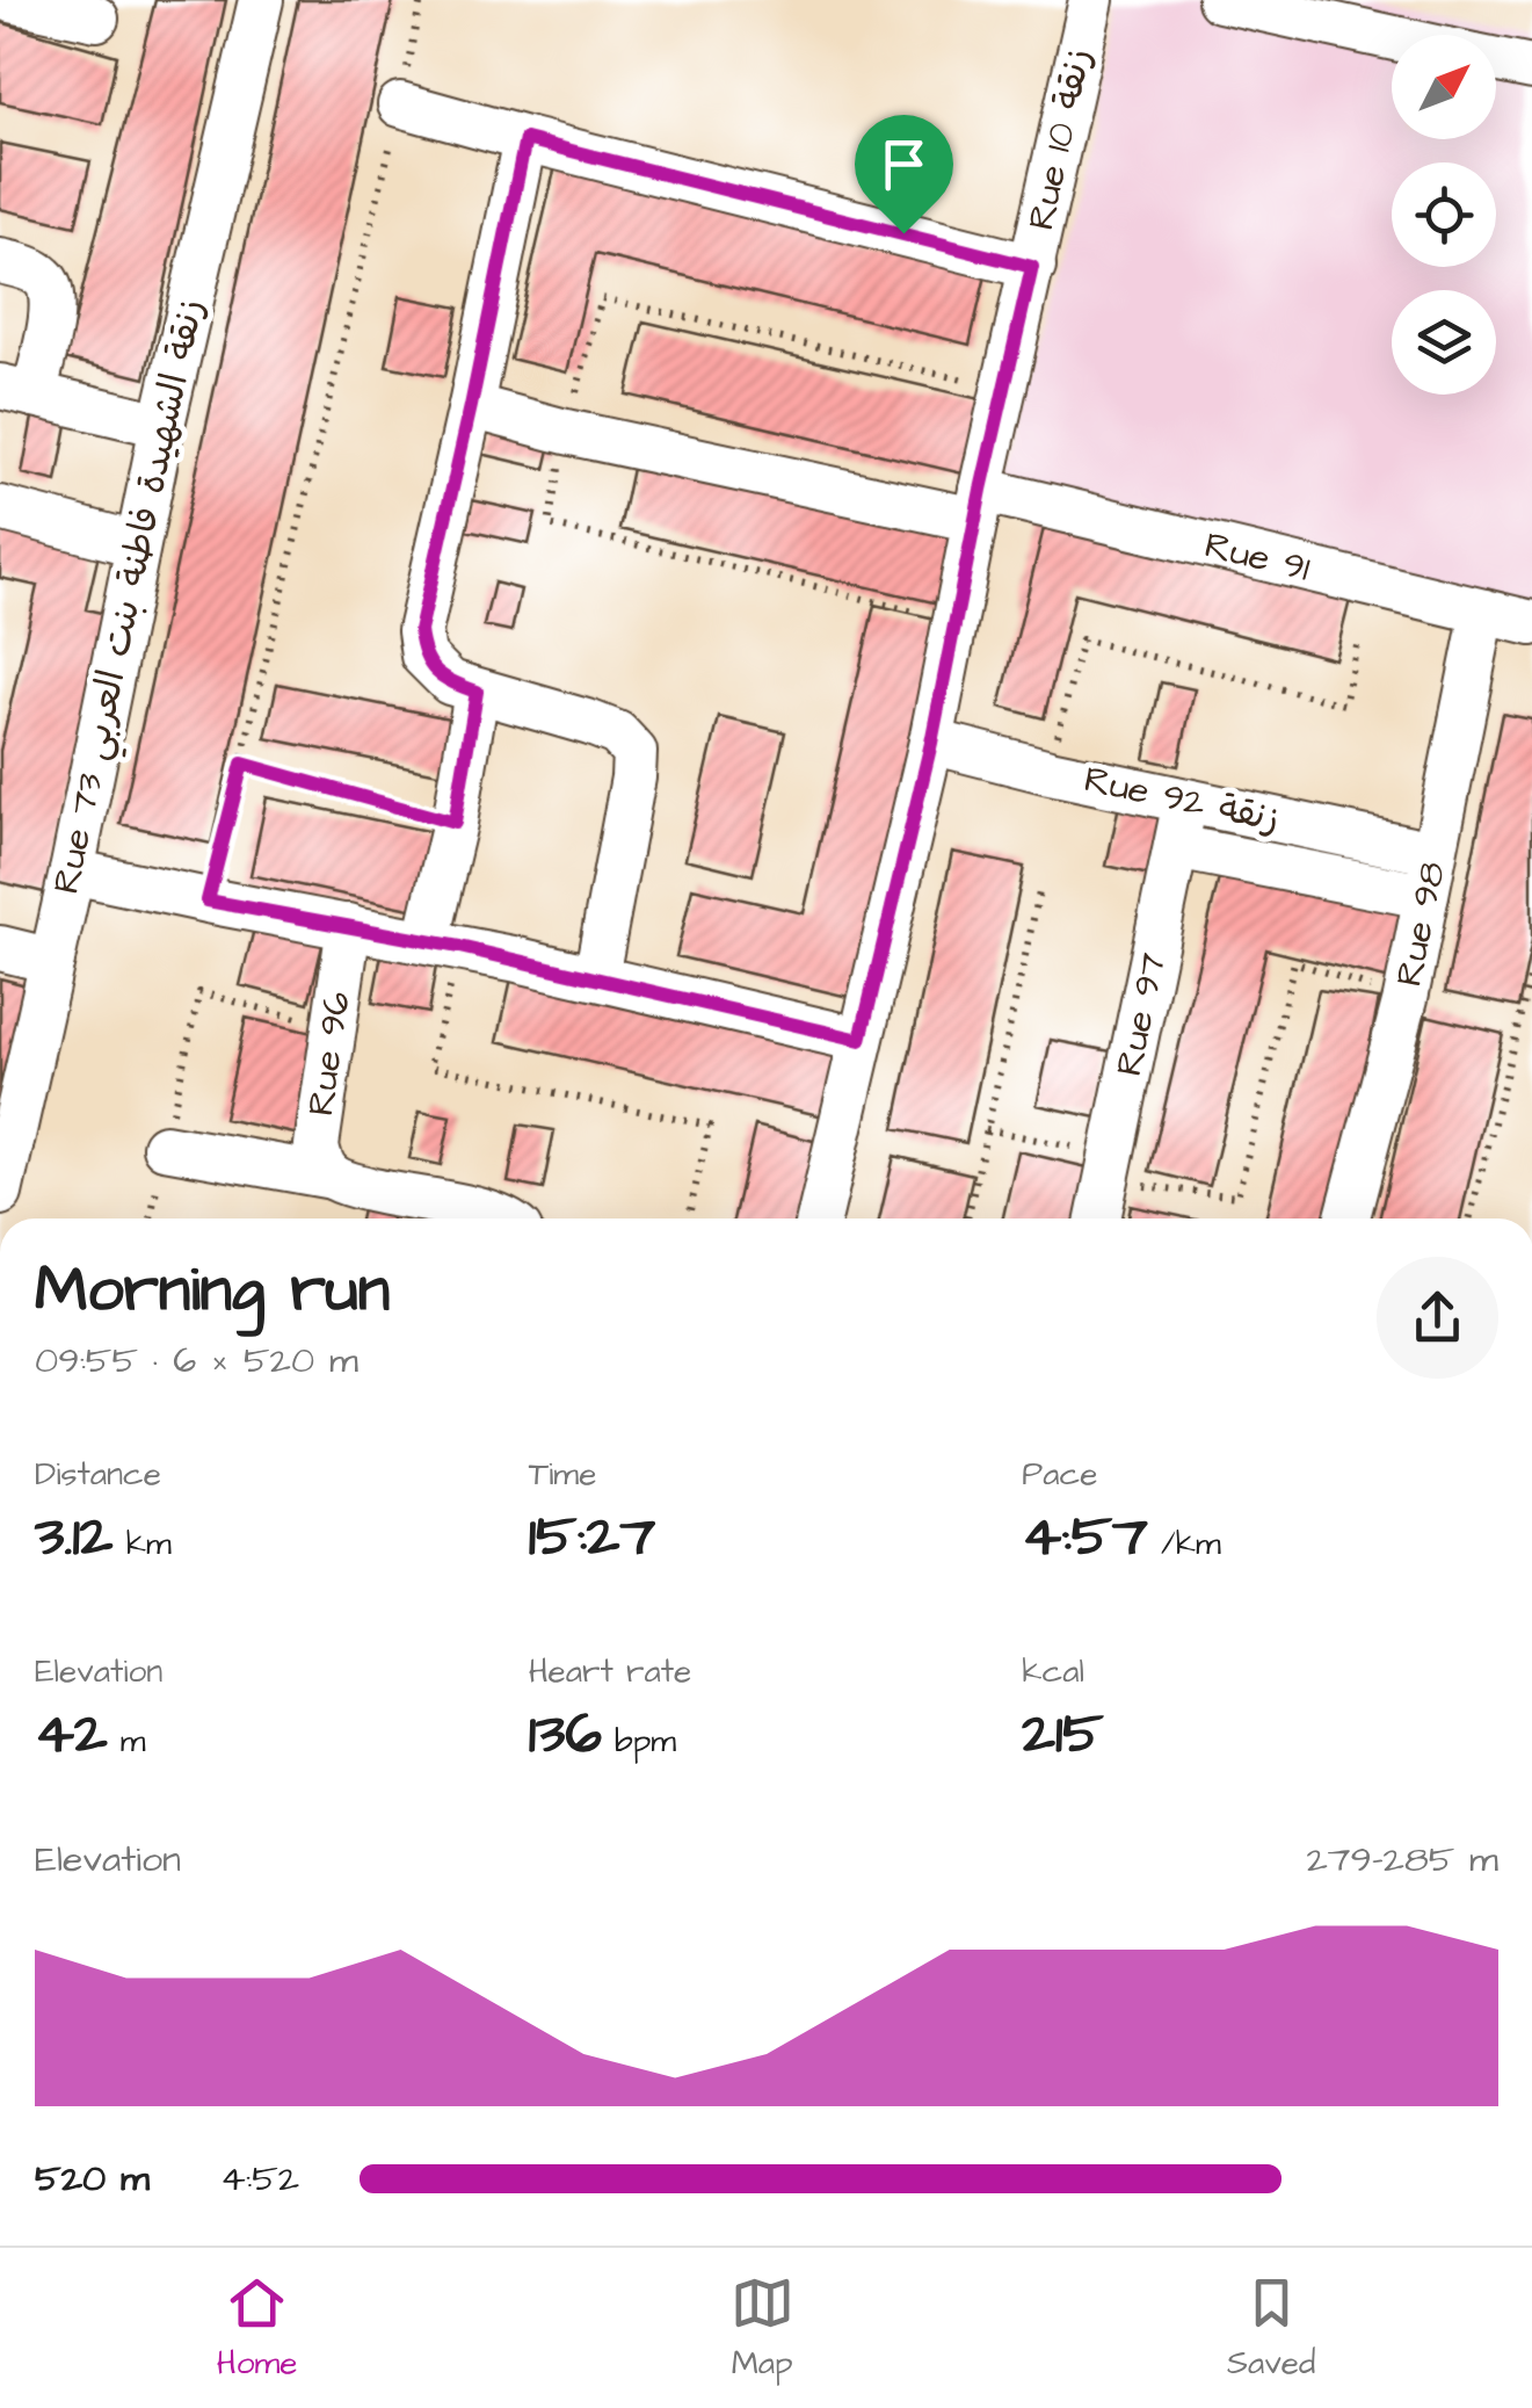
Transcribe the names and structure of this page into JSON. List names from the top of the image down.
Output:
{
  "streets": {
    "street": [
      "Rue 10 زنقة",
      "Rue 91",
      "Rue 73 زنقة الشهيدة فاطنة بنت العربي",
      "Rue 92 زنقة",
      "Rue 98",
      "Rue 97",
      "Rue 96"
    ]
  },
  "crossings": [
    ["Rue 10 زنقة", "Rue 91"],
    ["Rue 10 زنقة", "Rue 92 زنقة"],
    ["Rue 91", "Rue 98"],
    ["Rue 92 زنقة", "Rue 98"],
    ["Rue 92 زنقة", "Rue 97"]
  ],
  "north": "top right",
  "page": {
    "heading": ["Morning run", "09:55 · 6 × 520 m"],
    "stats": [
      ["Distance", "3.12 km"],
      ["Time", "15:27"],
      ["Pace", "4:57 /km"],
      ["Elevation", "42 m"],
      ["Heart rate", "136 bpm"],
      ["kcal", "215"]
    ],
    "chart": ["Elevation", "279–285 m"],
    "list": [
      {
        "name": "520 m",
        "note": "4:52"
      }
    ],
    "tabs": ["Home", "Map", "Saved"]
  }
}
